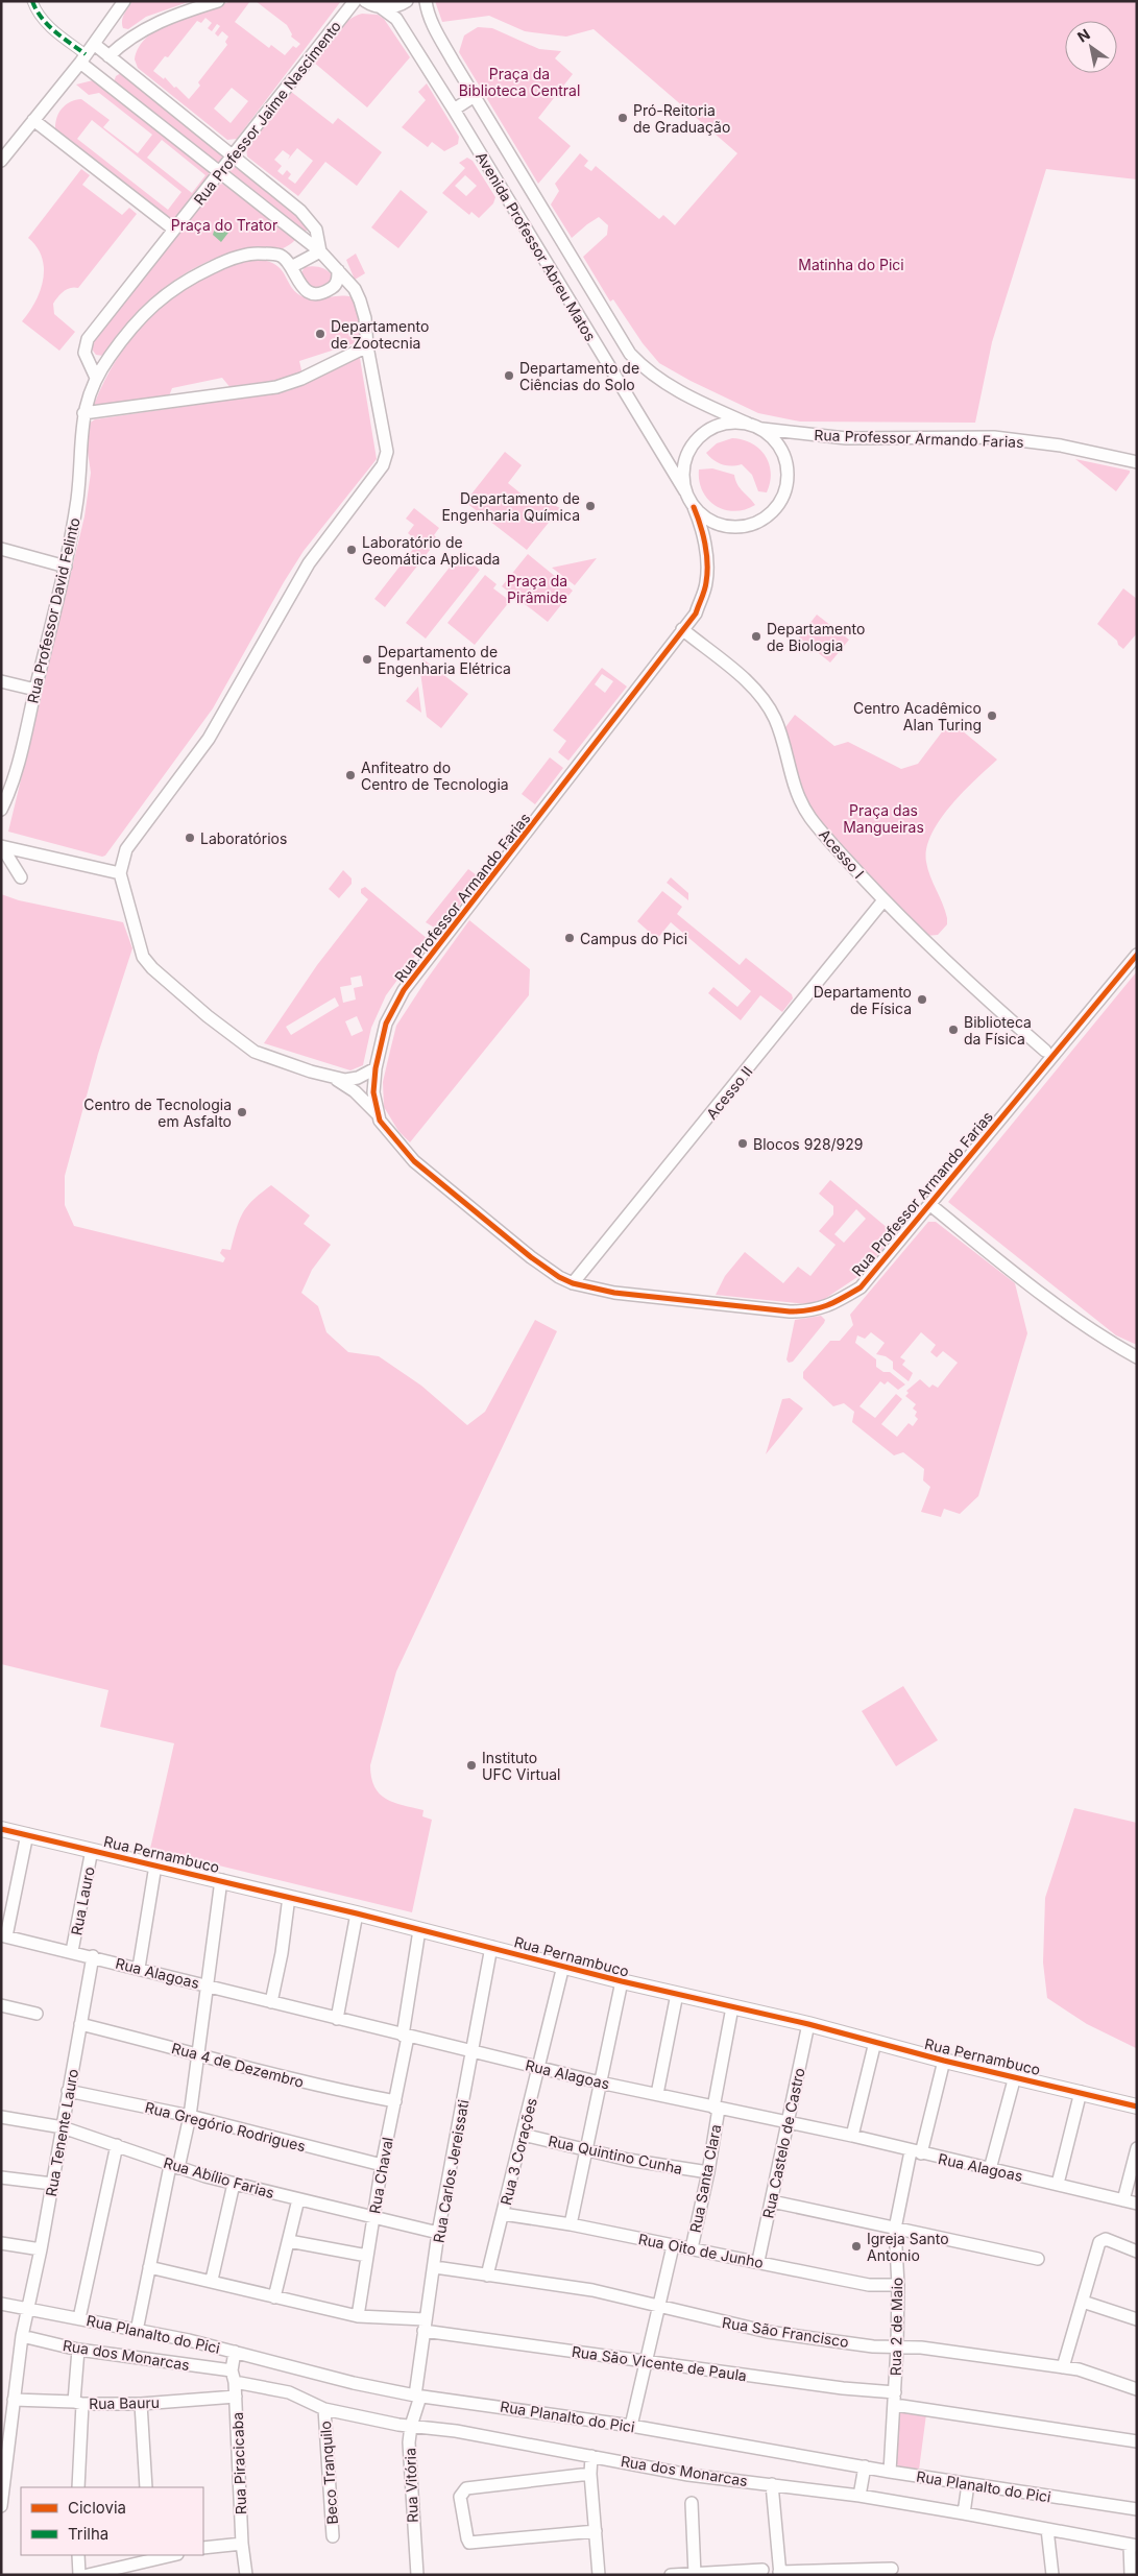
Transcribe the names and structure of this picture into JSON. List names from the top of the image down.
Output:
{
  "streets": {
    "street": [
      "Rua Professor Jaime Nascimento",
      "Avenida Professor Abreu Matos",
      "Rua Professor Armando Farias",
      "Rua Professor David Felinto",
      "Acesso I",
      "Acesso II",
      "Rua Pernambuco",
      "Rua Lauro",
      "Rua Alagoas",
      "Rua 4 de Dezembro",
      "Rua Gregório Rodrigues",
      "Rua Tenente Lauro",
      "Rua Castelo de Castro",
      "Rua 3 Corações",
      "Rua Quintino Cunha",
      "Rua Carlos Jereissati",
      "Rua Chaval",
      "Rua Abílio Farias",
      "Rua Santa Clara",
      "Rua Oito de Junho",
      "Rua 2 de Maio",
      "Rua São Francisco",
      "Rua Planalto do Pici",
      "Rua dos Monarcas",
      "Rua São Vicente de Paula",
      "Rua Bauru",
      "Rua Piracicaba",
      "Beco Tranquilo",
      "Rua Vitória"
    ]
  },
  "crossings": [
    ["Rua Professor Jaime Nascimento", "Rua Professor David Felinto"],
    ["Avenida Professor Abreu Matos", "Rua Professor Armando Farias"],
    ["Rua Professor Armando Farias", "Acesso I"],
    ["Rua Professor Armando Farias", "Acesso II"],
    ["Acesso I", "Acesso II"],
    ["Rua Pernambuco", "Rua Lauro"],
    ["Rua Pernambuco", "Rua Castelo de Castro"],
    ["Rua Pernambuco", "Rua 3 Corações"],
    ["Rua Pernambuco", "Rua Carlos Jereissati"],
    ["Rua Pernambuco", "Rua Chaval"],
    ["Rua Pernambuco", "Rua Santa Clara"],
    ["Rua Pernambuco", "Rua 2 de Maio"],
    ["Rua Lauro", "Rua Alagoas"],
    ["Rua Alagoas", "Rua Tenente Lauro"],
    ["Rua Alagoas", "Rua Castelo de Castro"],
    ["Rua Alagoas", "Rua 3 Corações"],
    ["Rua Alagoas", "Rua Carlos Jereissati"],
    ["Rua Alagoas", "Rua Chaval"],
    ["Rua Alagoas", "Rua Santa Clara"],
    ["Rua Alagoas", "Rua 2 de Maio"],
    ["Rua 4 de Dezembro", "Rua Tenente Lauro"],
    ["Rua 4 de Dezembro", "Rua Chaval"],
    ["Rua Gregório Rodrigues", "Rua Tenente Lauro"],
    ["Rua Gregório Rodrigues", "Rua Chaval"],
    ["Rua Tenente Lauro", "Rua Abílio Farias"],
    ["Rua Tenente Lauro", "Rua Planalto do Pici"],
    ["Rua Tenente Lauro", "Rua dos Monarcas"],
    ["Rua Tenente Lauro", "Rua Bauru"],
    ["Rua Castelo de Castro", "Rua Oito de Junho"],
    ["Rua 3 Corações", "Rua Quintino Cunha"],
    ["Rua 3 Corações", "Rua Oito de Junho"],
    ["Rua 3 Corações", "Rua São Francisco"],
    ["Rua Quintino Cunha", "Rua Santa Clara"],
    ["Rua Carlos Jereissati", "Rua Abílio Farias"],
    ["Rua Carlos Jereissati", "Rua São Francisco"],
    ["Rua Carlos Jereissati", "Rua Planalto do Pici"],
    ["Rua Carlos Jereissati", "Rua São Vicente de Paula"],
    ["Rua Carlos Jereissati", "Rua Vitória"],
    ["Rua Chaval", "Rua Abílio Farias"],
    ["Rua Chaval", "Rua São Vicente de Paula"],
    ["Rua Santa Clara", "Rua Oito de Junho"],
    ["Rua Oito de Junho", "Rua 2 de Maio"],
    ["Rua 2 de Maio", "Rua São Francisco"],
    ["Rua 2 de Maio", "Rua Planalto do Pici"],
    ["Rua 2 de Maio", "Rua São Vicente de Paula"],
    ["Rua Planalto do Pici", "Rua Piracicaba"],
    ["Rua Planalto do Pici", "Rua Vitória"],
    ["Rua dos Monarcas", "Rua Piracicaba"],
    ["Rua dos Monarcas", "Beco Tranquilo"],
    ["Rua dos Monarcas", "Rua Vitória"],
    ["Rua Bauru", "Rua Piracicaba"]
  ],
  "parks": [
    "Praça da Biblioteca Central",
    "Praça do Trator",
    "Matinha do Pici",
    "Praça da Pirâmide",
    "Praça das Mangueiras"
  ],
  "places": [
    "Pró-Reitoria de Graduação",
    "Departamento de Zootecnia",
    "Departamento de Ciências do Solo",
    "Departamento de Engenharia Química",
    "Laboratório de Geomática Aplicada",
    "Departamento de Biologia",
    "Departamento de Engenharia Elétrica",
    "Centro Acadêmico Alan Turing",
    "Anfiteatro do Centro de Tecnologia",
    "Laboratórios",
    "Campus do Pici",
    "Departamento de Física",
    "Biblioteca da Física",
    "Centro de Tecnologia em Asfalto",
    "Blocos 928/929",
    "Instituto UFC Virtual",
    "Igreja Santo Antonio"
  ],
  "legend": ["Ciclovia", "Trilha"],
  "north": "top left"
}
